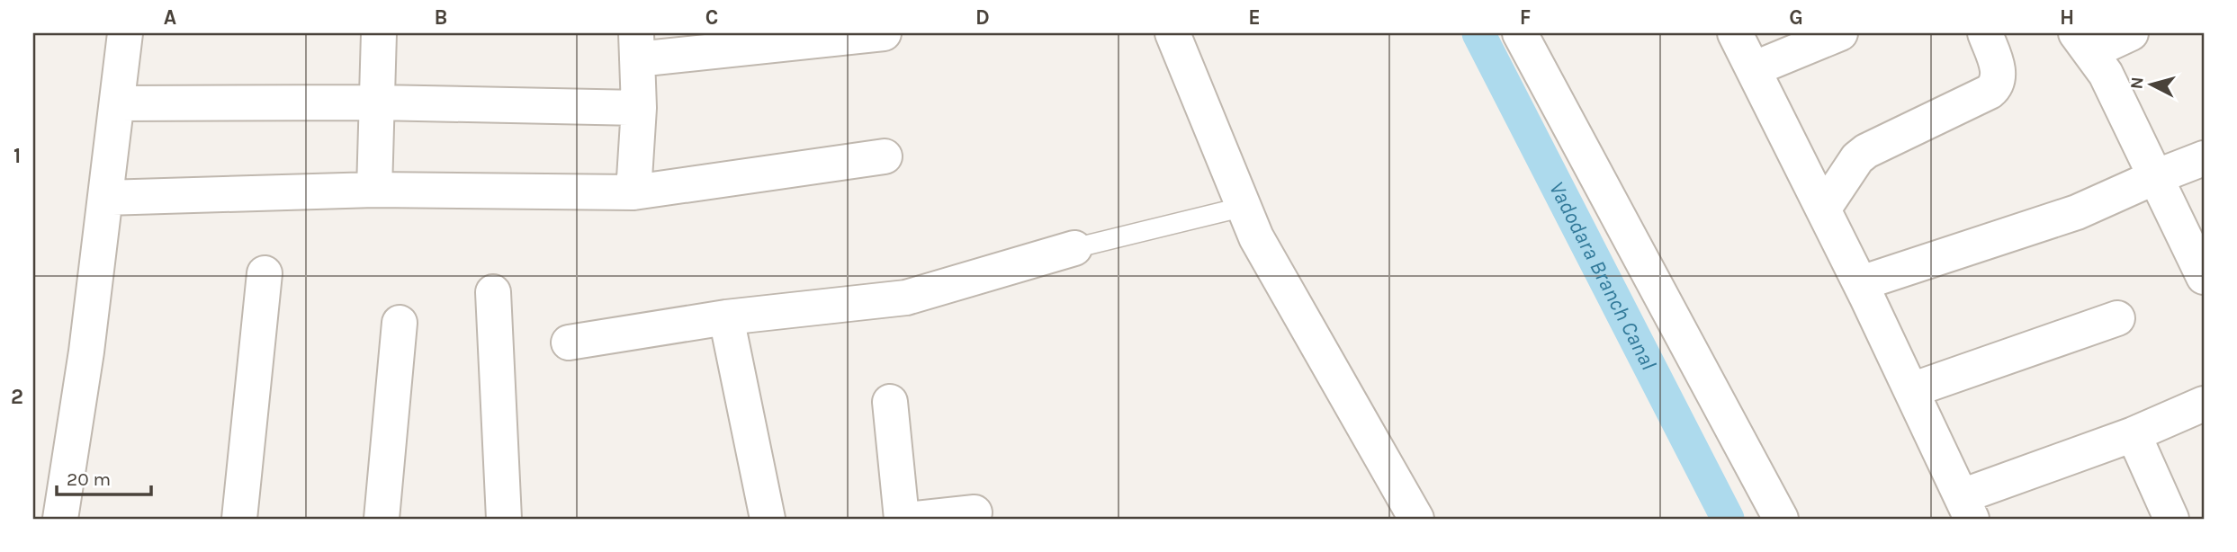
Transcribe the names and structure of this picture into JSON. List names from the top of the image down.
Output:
{
  "water": ["Vadodara Branch Canal"],
  "scale_bar": "20 m",
  "north": "left",
  "grid": {
    "columns": [
      "A",
      "B",
      "C",
      "D",
      "E",
      "F",
      "G",
      "H"
    ],
    "rows": ["1", "2"]
  }
}
